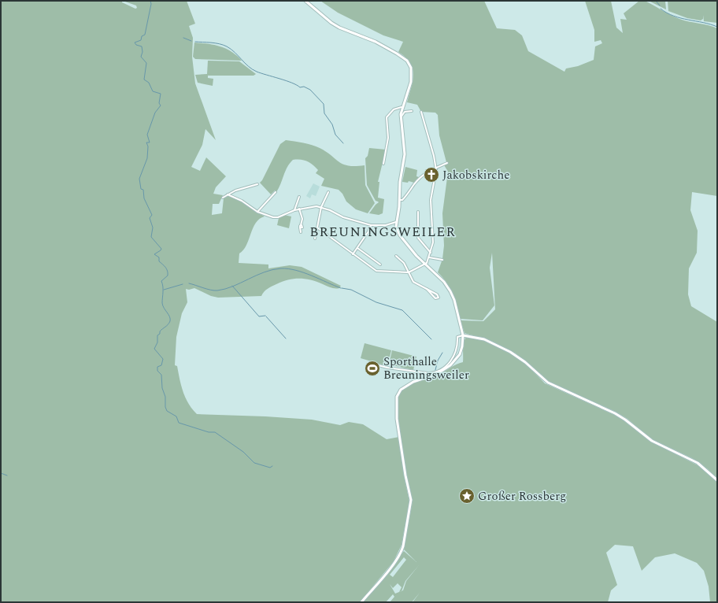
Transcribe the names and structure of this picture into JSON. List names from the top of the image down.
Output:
{
  "districts": ["BREUNINGSWEILER"],
  "places": {
    "church": ["Jakobskirche"],
    "sports": ["Sporthalle Breuningsweiler"],
    "place": ["Großer Rossberg"]
  }
}
